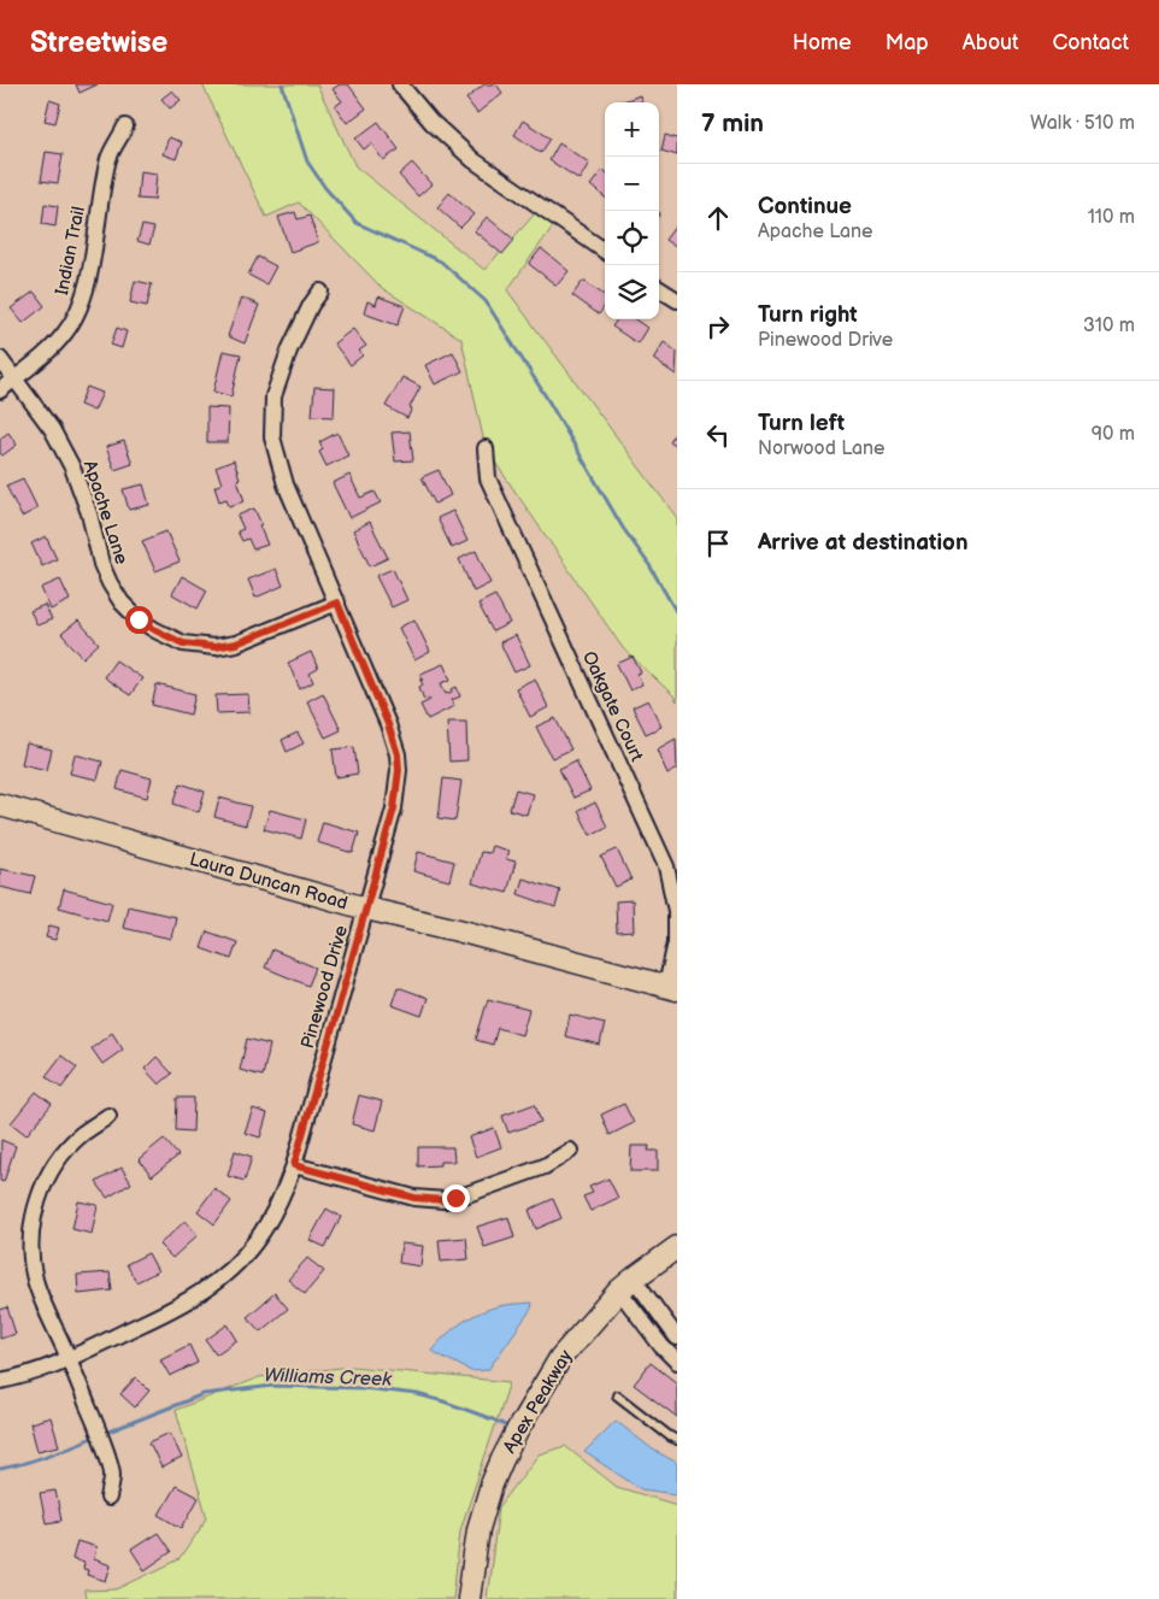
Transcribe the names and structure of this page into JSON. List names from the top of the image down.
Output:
{
  "streets": {
    "street": [
      "Indian Trail",
      "Apache Lane",
      "Oakgate Court",
      "Laura Duncan Road",
      "Pinewood Drive",
      "Apex Peakway"
    ]
  },
  "crossings": [
    ["Indian Trail", "Apache Lane"],
    ["Apache Lane", "Pinewood Drive"],
    ["Oakgate Court", "Laura Duncan Road"],
    ["Laura Duncan Road", "Pinewood Drive"]
  ],
  "water": ["Williams Creek"],
  "page": {
    "header": "Streetwise",
    "nav": [
      "Home",
      "Map",
      "About",
      "Contact"
    ],
    "heading": ["7 min", "Walk · 510 m"],
    "map_buttons": ["+", "−"],
    "list": [
      ["Continue", "Apache Lane", "110 m"],
      ["Turn right", "Pinewood Drive", "310 m"],
      ["Turn left", "Norwood Lane", "90 m"],
      "Arrive at destination"
    ]
  }
}
